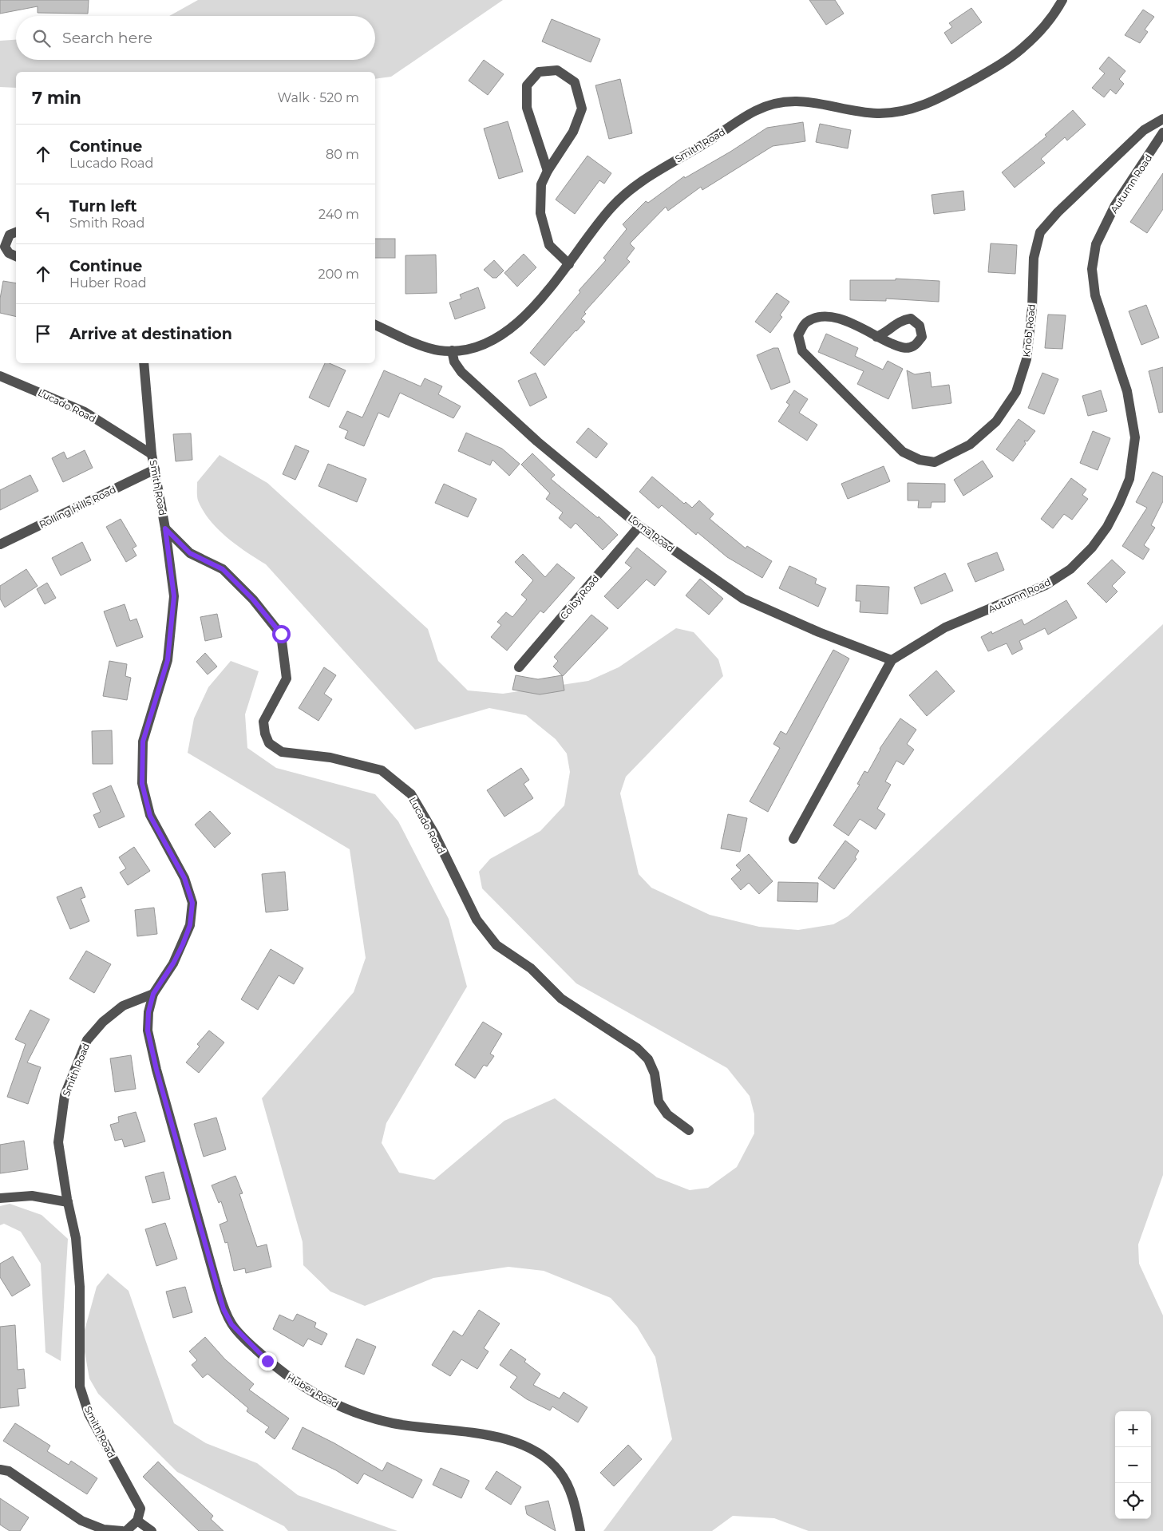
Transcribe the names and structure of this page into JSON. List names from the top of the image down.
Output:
{
  "streets": {
    "street": [
      "Smith Road",
      "Autumn Road",
      "Knob Road",
      "Lucado Road",
      "Rolling Hills Road",
      "Loma Road",
      "Colby Road",
      "Huber Road"
    ]
  },
  "crossings": [
    ["Smith Road", "Lucado Road"],
    ["Smith Road", "Rolling Hills Road"],
    ["Smith Road", "Loma Road"],
    ["Smith Road", "Huber Road"],
    ["Autumn Road", "Loma Road"],
    ["Loma Road", "Colby Road"]
  ],
  "page": {
    "search": "Search here",
    "heading": ["7 min", "Walk · 520 m"],
    "list": [
      ["Continue", "Lucado Road", "80 m"],
      ["Turn left", "Smith Road", "240 m"],
      ["Continue", "Huber Road", "200 m"],
      "Arrive at destination"
    ],
    "map_buttons": ["+", "−"]
  }
}
